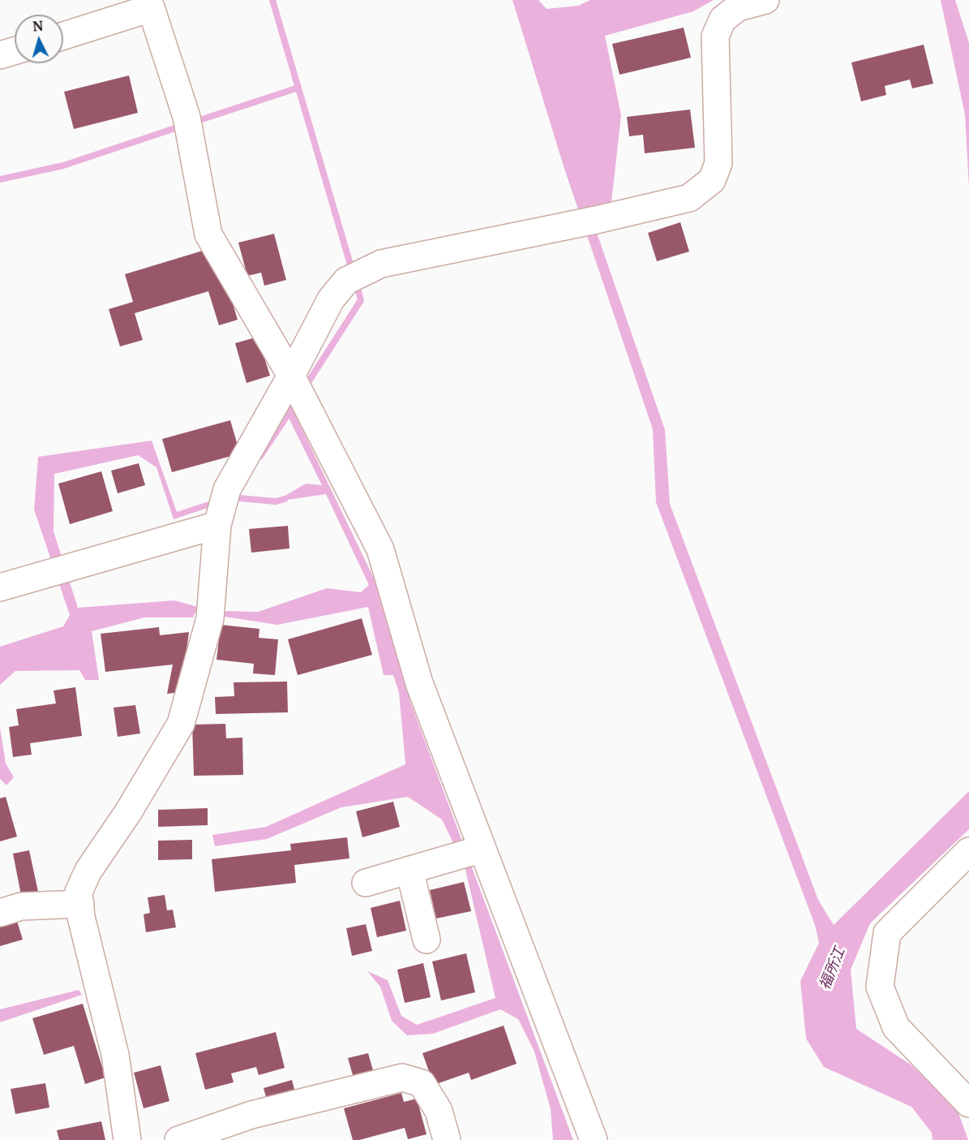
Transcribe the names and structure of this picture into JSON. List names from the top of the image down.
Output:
{
  "water": ["福所江"],
  "north": "top"
}
